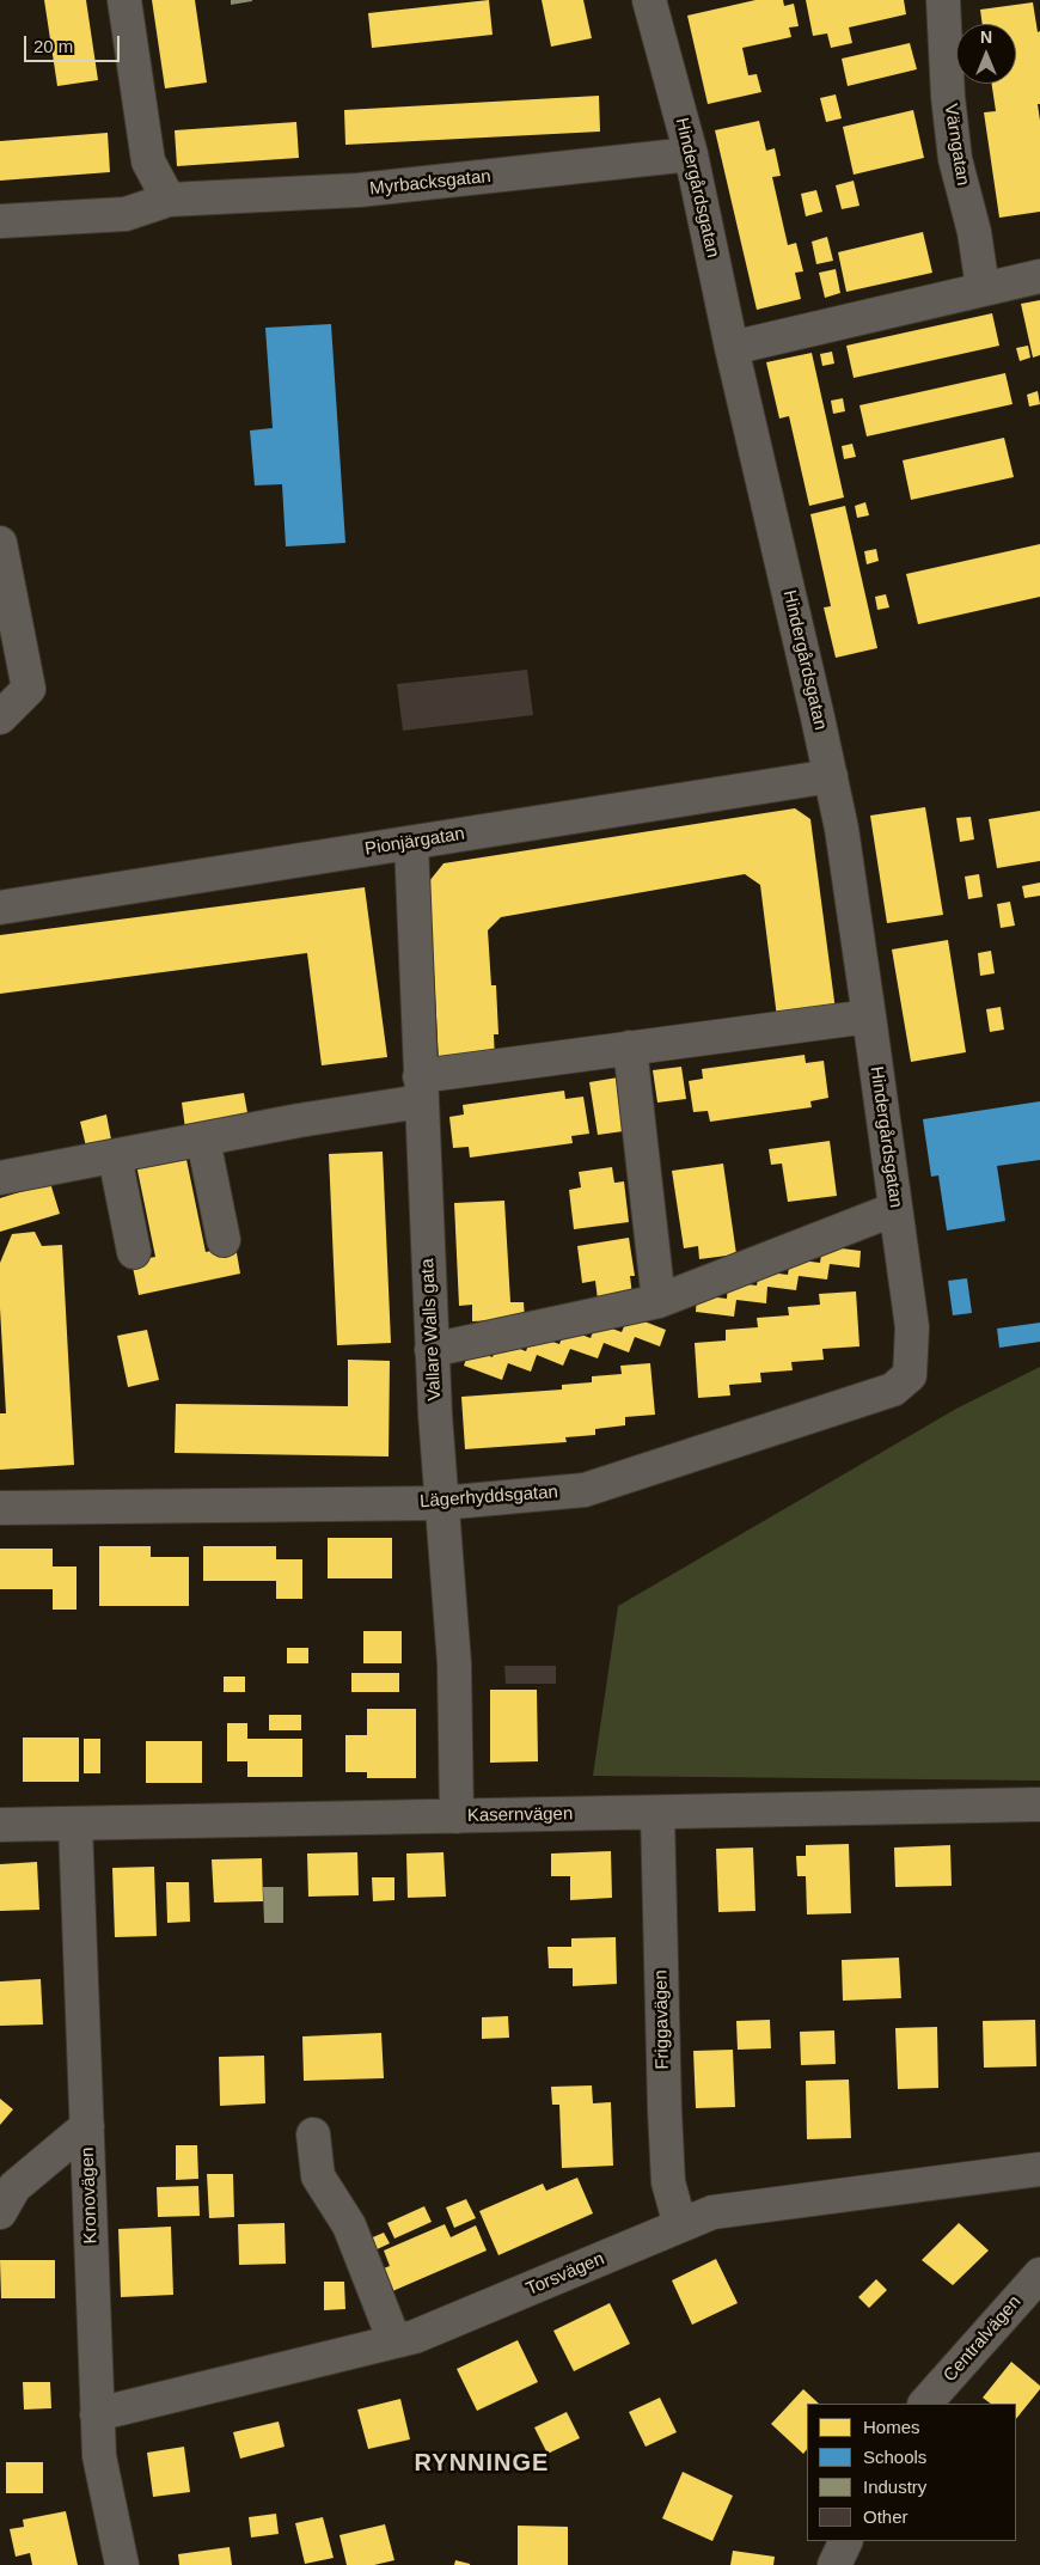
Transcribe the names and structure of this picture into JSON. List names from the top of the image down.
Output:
{
  "streets": {
    "street": [
      "Värngatan",
      "Myrbacksgatan",
      "Hindergårdsgatan",
      "Pionjärgatan",
      "Vallare Walls gata",
      "Lägerhyddsgatan",
      "Kasernvägen",
      "Friggavägen",
      "Kronovägen",
      "Torsvägen",
      "Centralvägen"
    ]
  },
  "crossings": [
    ["Myrbacksgatan", "Hindergårdsgatan"],
    ["Hindergårdsgatan", "Pionjärgatan"],
    ["Hindergårdsgatan", "Lägerhyddsgatan"],
    ["Pionjärgatan", "Vallare Walls gata"],
    ["Vallare Walls gata", "Lägerhyddsgatan"],
    ["Vallare Walls gata", "Kasernvägen"],
    ["Kasernvägen", "Friggavägen"],
    ["Kasernvägen", "Kronovägen"],
    ["Friggavägen", "Torsvägen"],
    ["Kronovägen", "Torsvägen"]
  ],
  "districts": ["RYNNINGE"],
  "legend": [
    "Homes",
    "Schools",
    "Industry",
    "Other"
  ],
  "scale_bar": "20 m",
  "north": "top"
}
